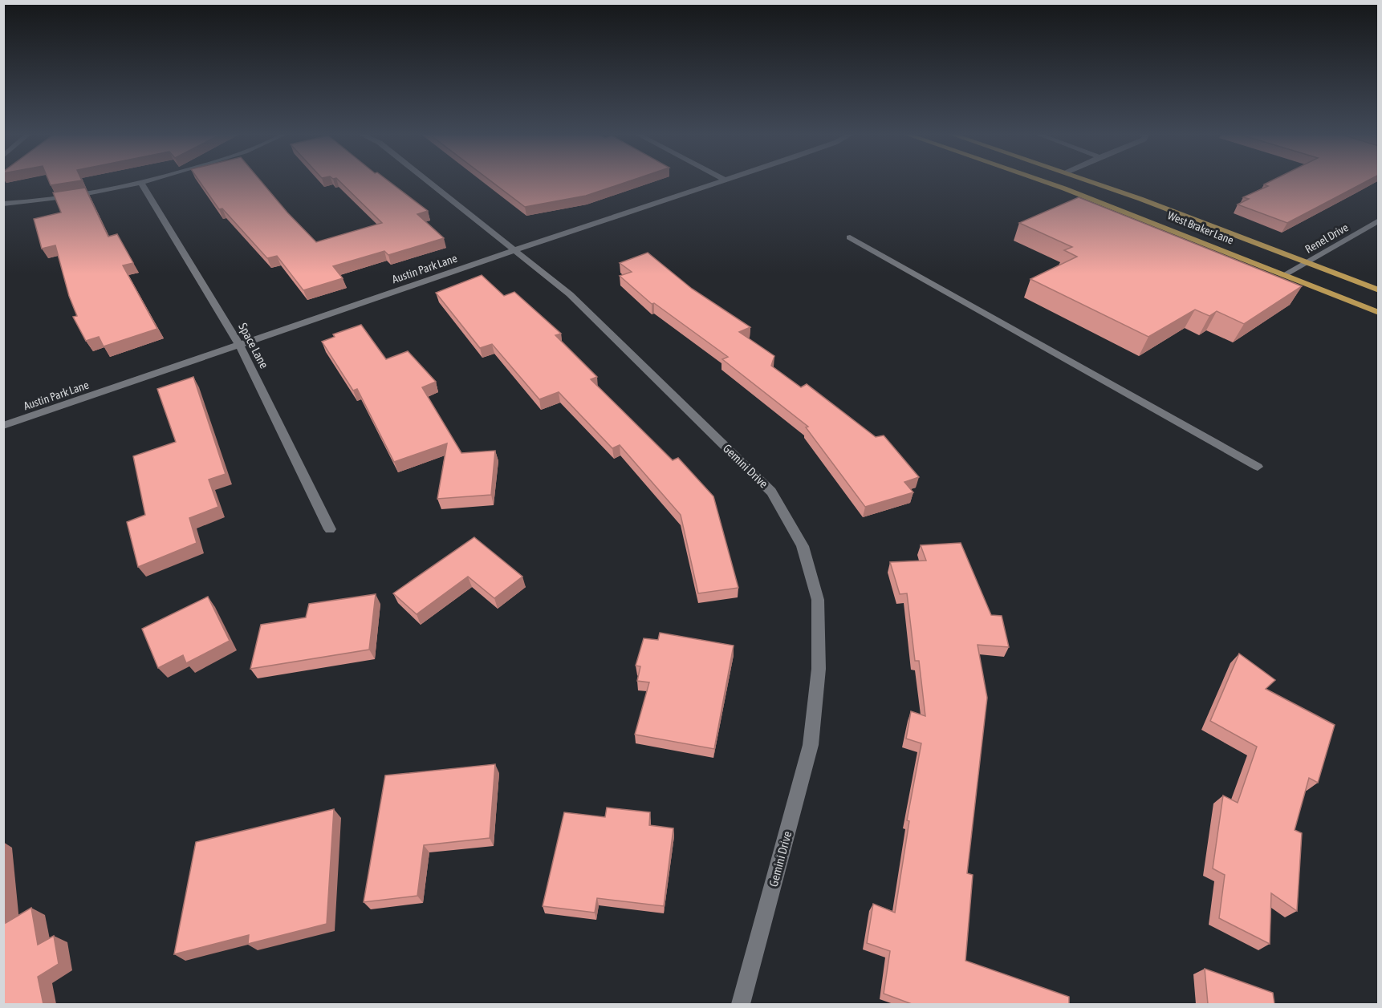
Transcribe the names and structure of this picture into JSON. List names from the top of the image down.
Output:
{
  "streets": {
    "main road": ["West Braker Lane"],
    "street": [
      "Renel Drive",
      "Austin Park Lane",
      "Space Lane",
      "Gemini Drive"
    ]
  },
  "crossings": [
    ["West Braker Lane", "Renel Drive"],
    ["Austin Park Lane", "Space Lane"],
    ["Austin Park Lane", "Gemini Drive"]
  ]
}
